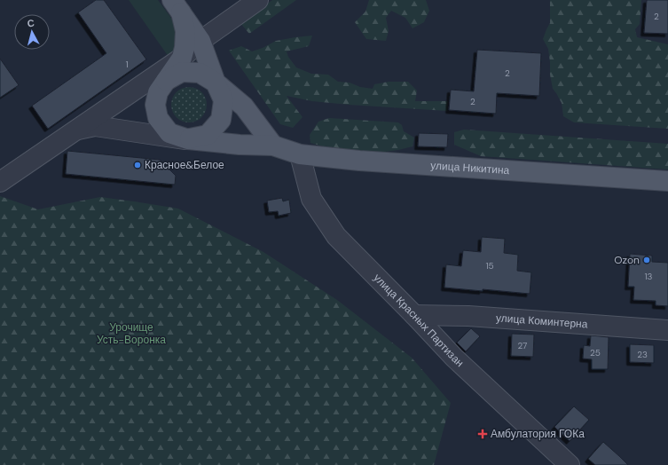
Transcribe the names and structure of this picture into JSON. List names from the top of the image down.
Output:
{
  "streets": {
    "main road": ["улица Никитина"],
    "street": ["улица Красных Партизан", "улица Коминтерна"]
  },
  "crossings": [
    ["улица Никитина", "улица Красных Партизан"],
    ["улица Красных Партизан", "улица Коминтерна"]
  ],
  "parks": ["Урочище Усть-Воронка"],
  "places": {
    "other": ["Красное&Белое", "Ozon"],
    "health": ["Амбулатория ГОКа"]
  },
  "house_numbers": [
    "2",
    "1",
    "2",
    "2",
    "15",
    "13",
    "27",
    "25",
    "23"
  ],
  "north": "top"
}
